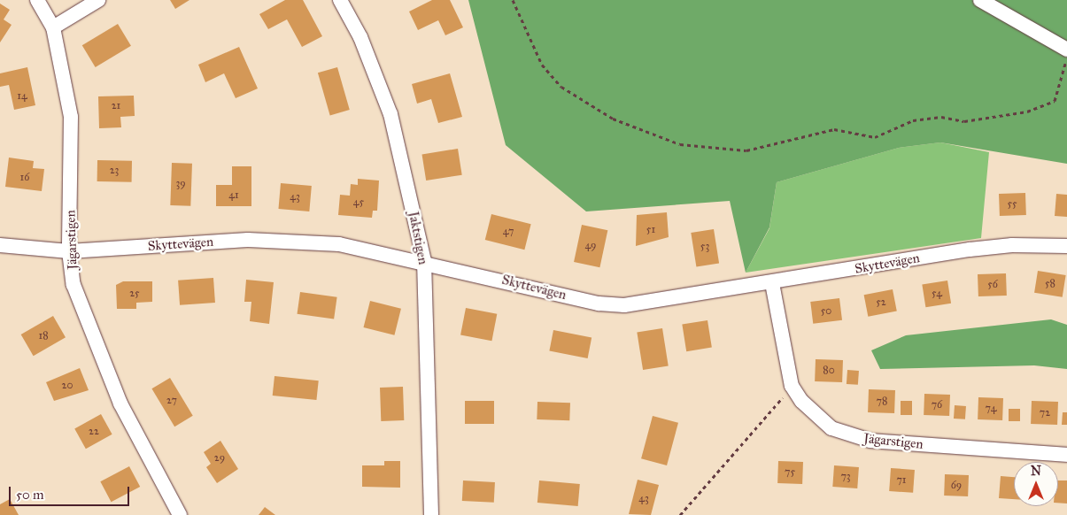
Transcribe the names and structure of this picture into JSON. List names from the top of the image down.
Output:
{
  "streets": {
    "street": ["Jaktstigen", "Jägarstigen", "Skyttevägen"]
  },
  "crossings": [
    ["Jaktstigen", "Skyttevägen"],
    ["Jägarstigen", "Skyttevägen"]
  ],
  "house_numbers": [
    "14",
    "21",
    "23",
    "16",
    "39",
    "41",
    "43",
    "45",
    "55",
    "51",
    "47",
    "49",
    "53",
    "58",
    "56",
    "25",
    "54",
    "52",
    "50",
    "18",
    "80",
    "20",
    "27",
    "78",
    "76",
    "74",
    "72",
    "22",
    "29",
    "75",
    "73",
    "71",
    "69",
    "43"
  ],
  "scale_bar": "50 m",
  "north": "top"
}
